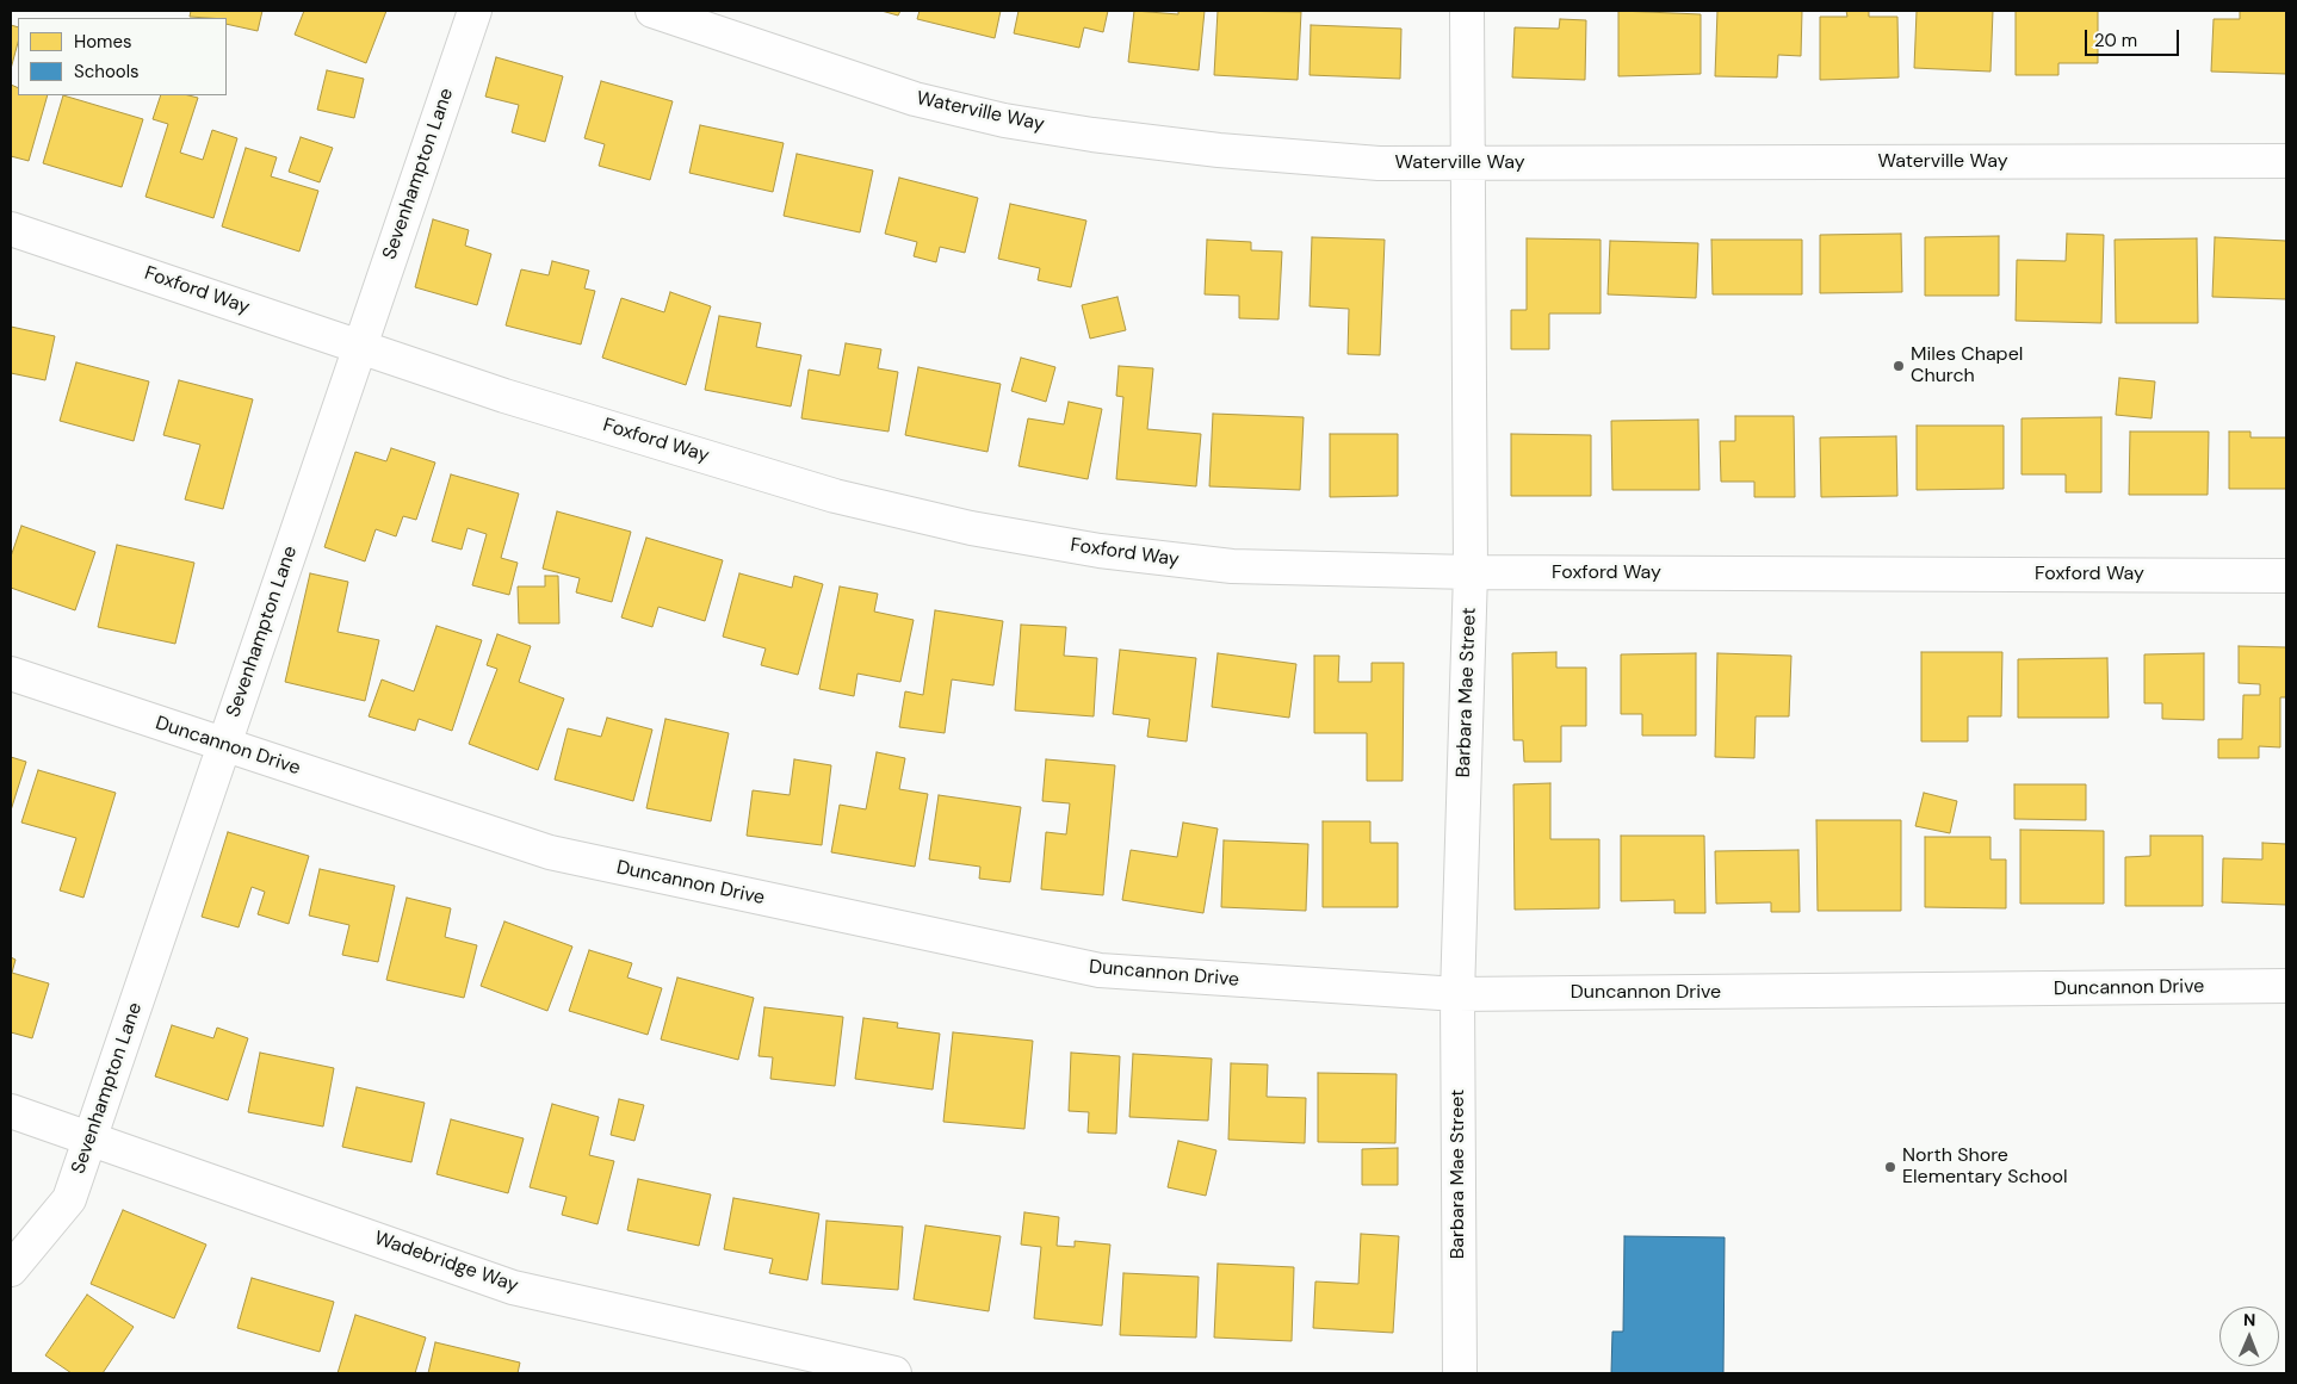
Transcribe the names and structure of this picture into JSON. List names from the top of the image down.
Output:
{
  "streets": {
    "street": [
      "Waterville Way",
      "Sevenhampton Lane",
      "Foxford Way",
      "Barbara Mae Street",
      "Duncannon Drive",
      "Wadebridge Way"
    ]
  },
  "crossings": [
    ["Waterville Way", "Barbara Mae Street"],
    ["Sevenhampton Lane", "Foxford Way"],
    ["Sevenhampton Lane", "Duncannon Drive"],
    ["Sevenhampton Lane", "Wadebridge Way"],
    ["Foxford Way", "Barbara Mae Street"],
    ["Barbara Mae Street", "Duncannon Drive"]
  ],
  "places": ["Miles Chapel Church", "North Shore Elementary School"],
  "legend": ["Homes", "Schools"],
  "scale_bar": "20 m",
  "north": "top"
}
